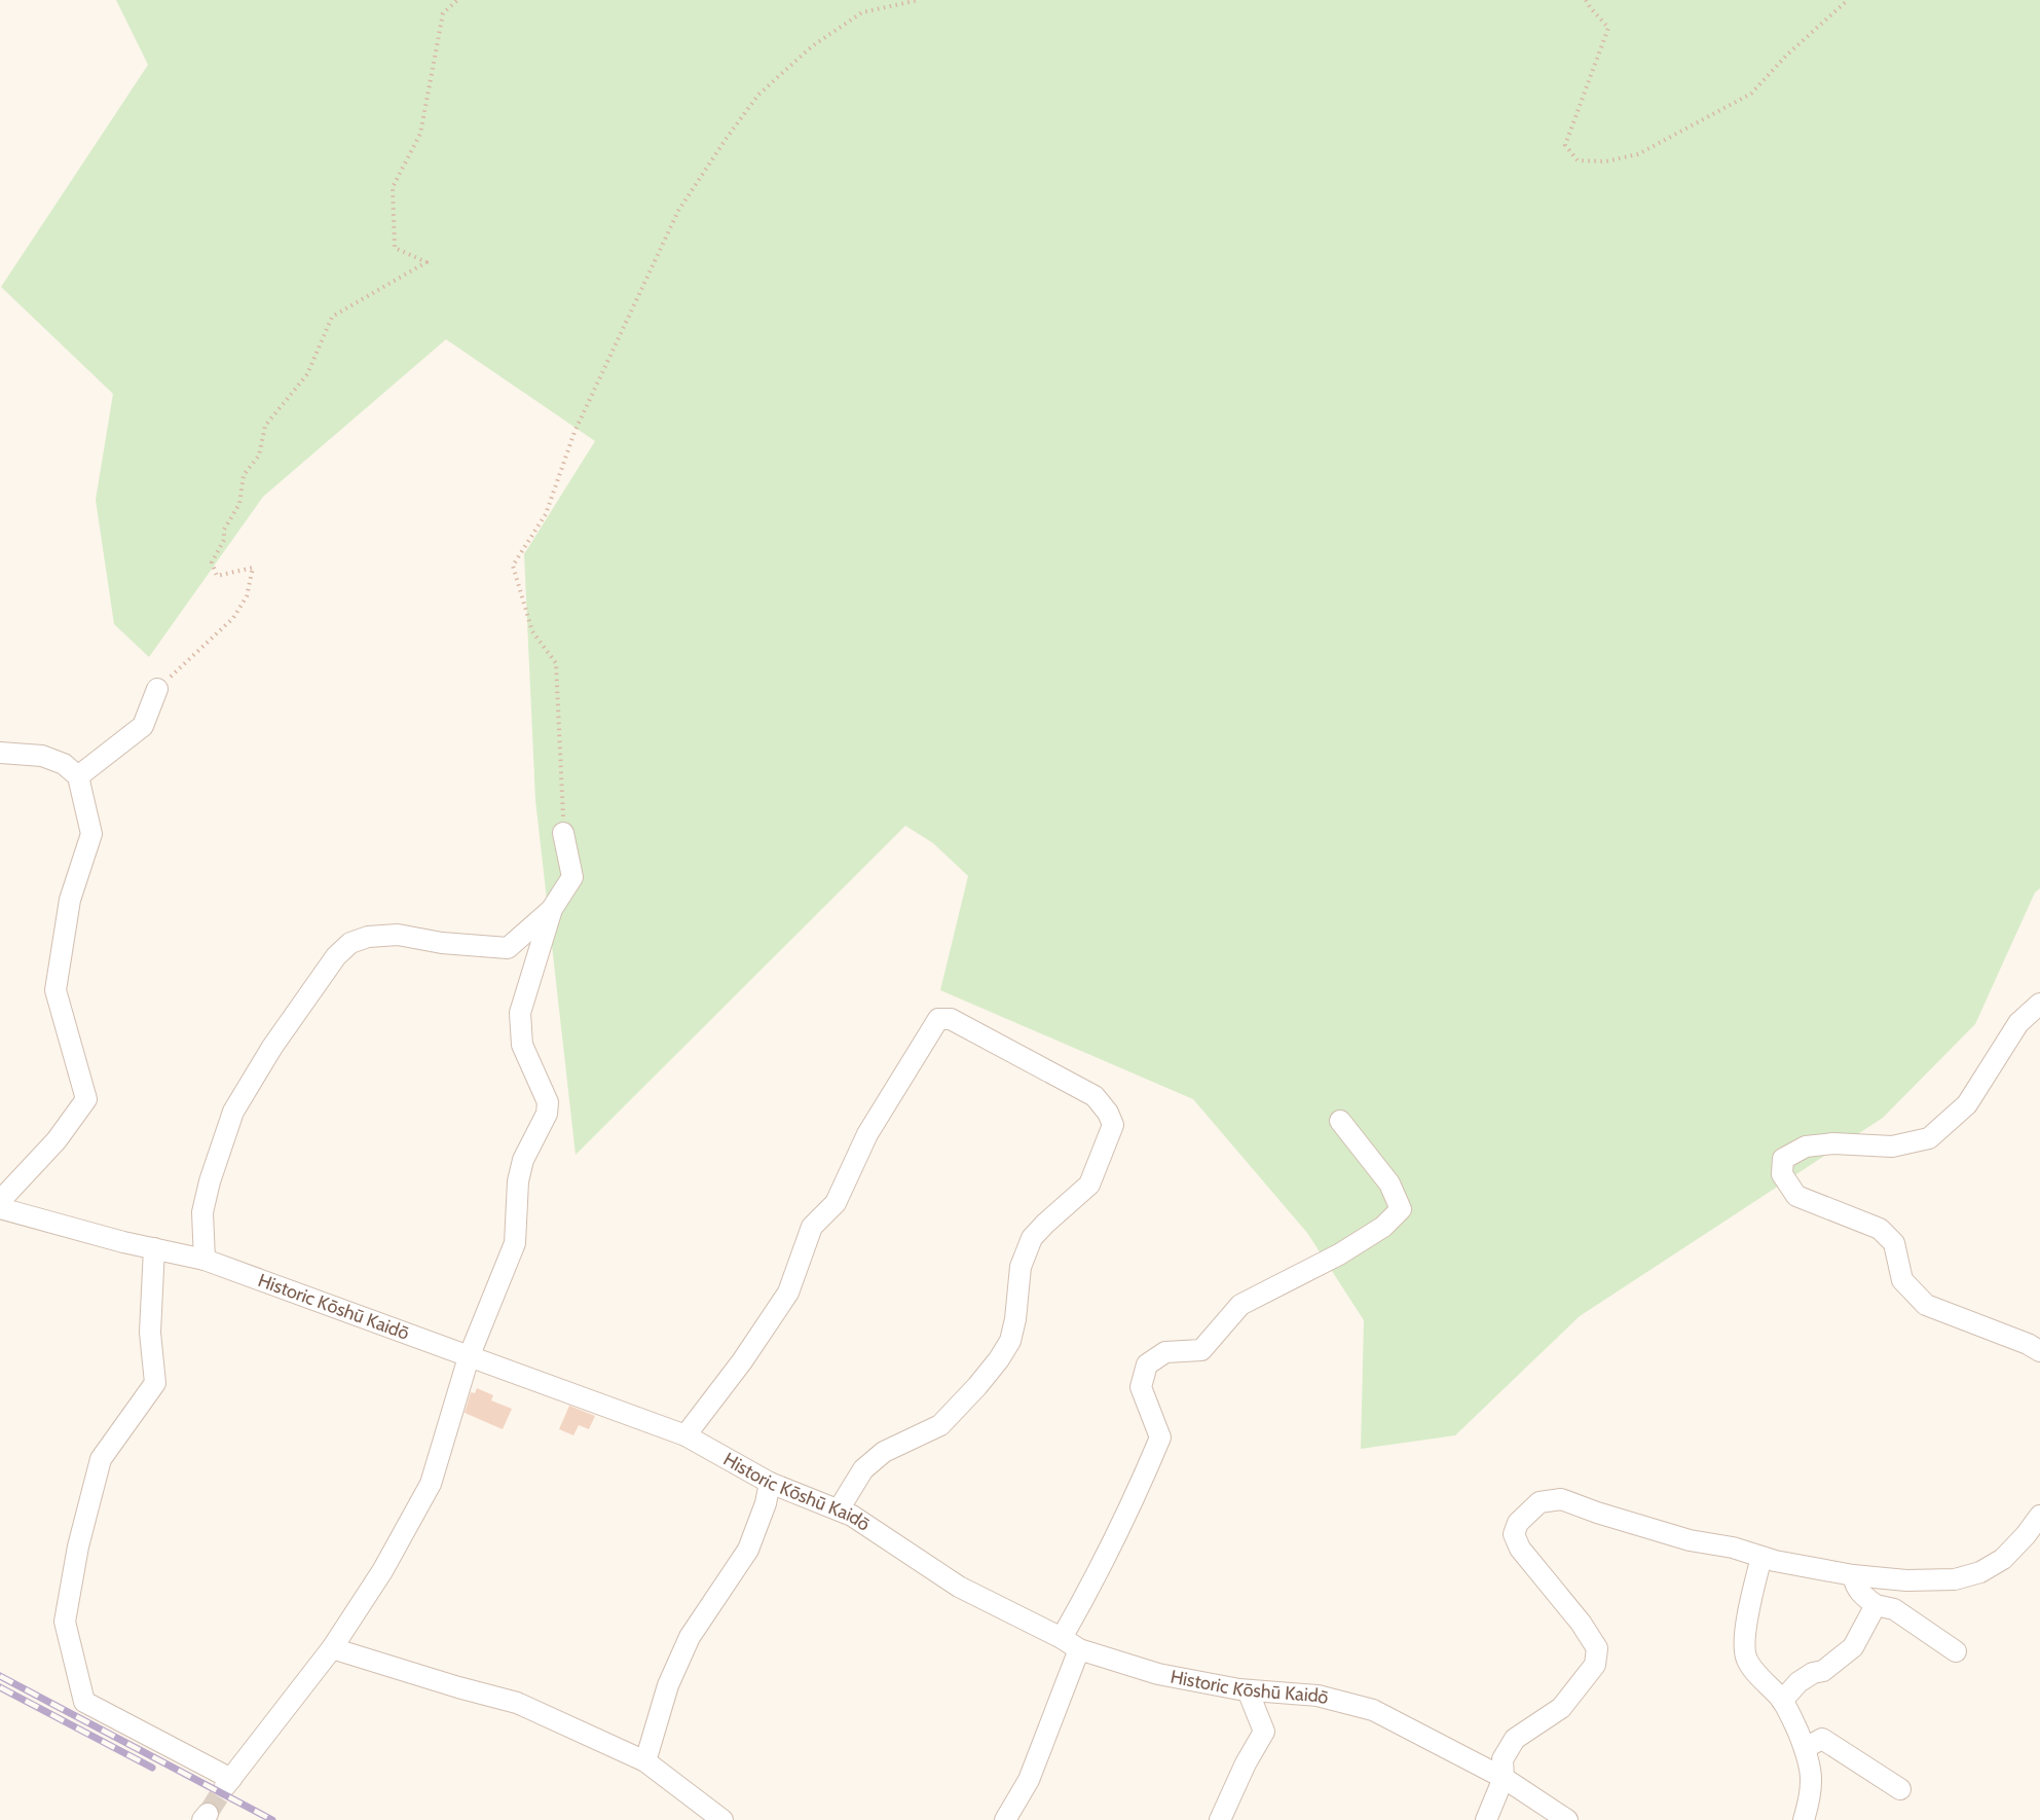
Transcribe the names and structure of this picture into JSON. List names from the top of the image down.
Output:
{
  "streets": {
    "street": ["Historic Kōshū Kaidō"]
  }
}
